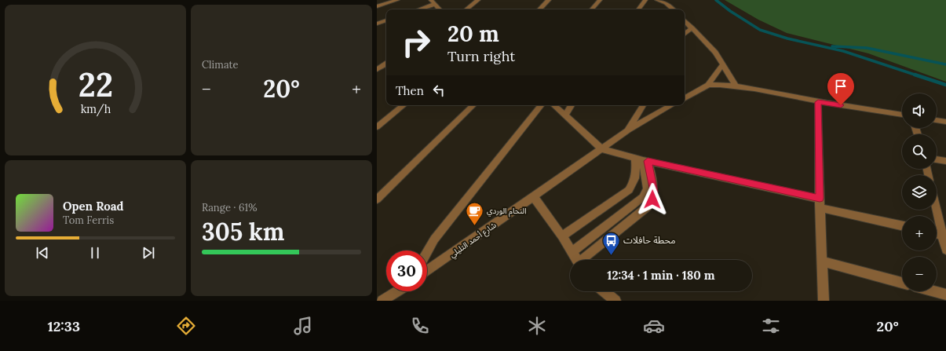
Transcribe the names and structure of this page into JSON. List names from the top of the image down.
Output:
{
  "streets": {
    "street": ["شارع أحمد التليلي"]
  },
  "places": {
    "cafe": ["النحام الوردي"],
    "bus stop": ["محطة حافلات"]
  },
  "page": {
    "tile": [
      "Climate",
      ["Range · 61%", "305 km"]
    ],
    "turn": ["20 m", "Turn right"],
    "then": "Then",
    "heat": ["−", "20°", "+"],
    "map_buttons": ["+", "−"],
    "song": ["Open Road", "Tom Ferris"],
    "limit": "30",
    "trip": "12:34 · 1 min · 180 m",
    "tabs": ["12:33", "20°"],
    "gauge": ["22", "km/h"]
  }
}
